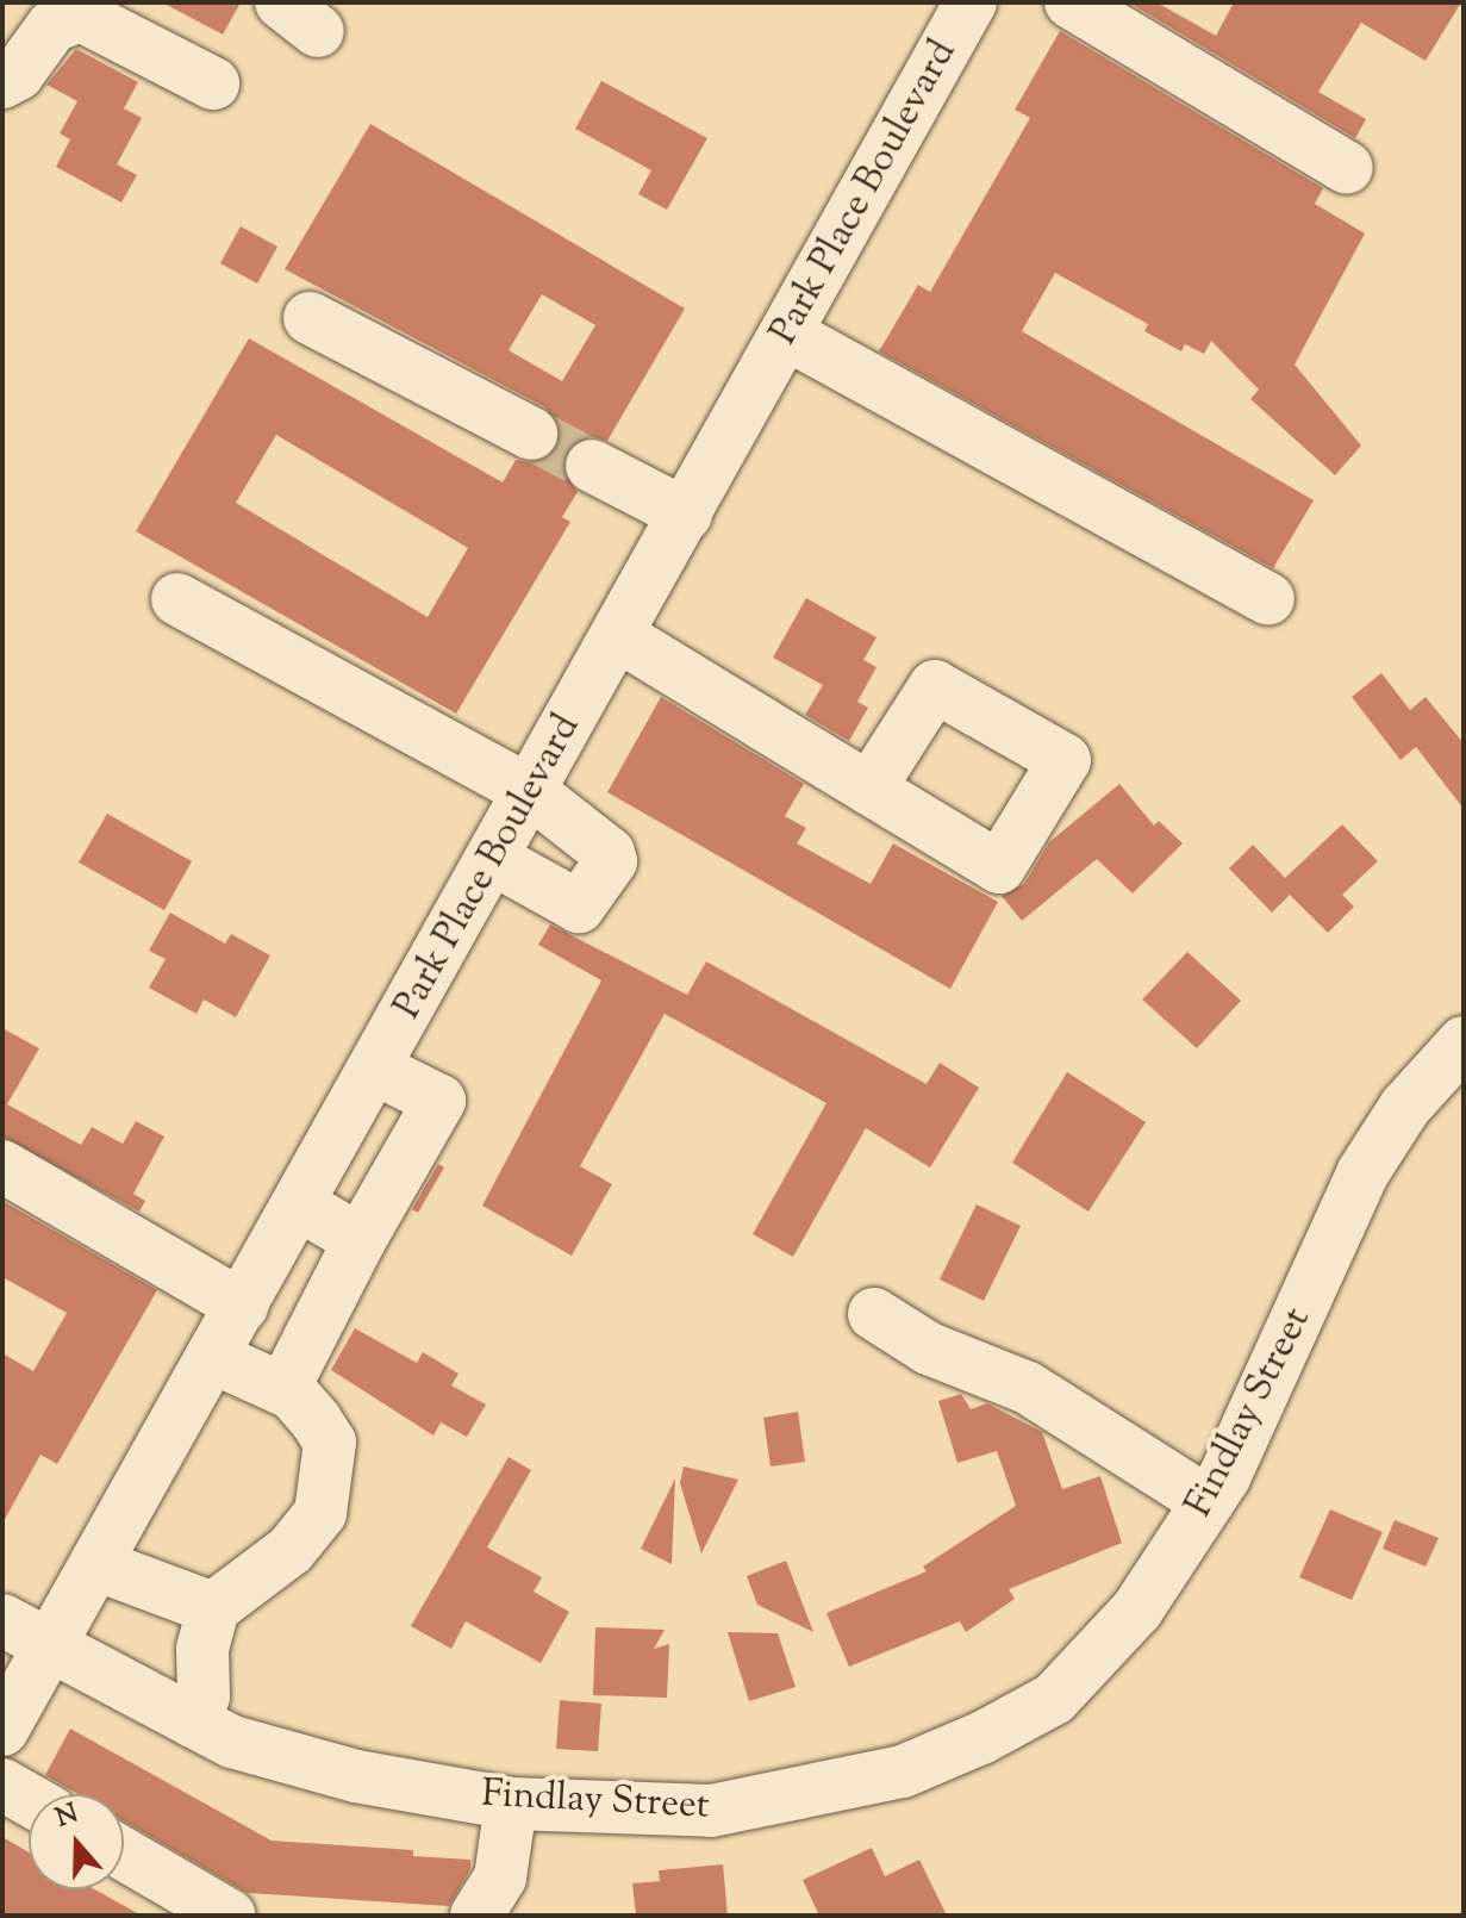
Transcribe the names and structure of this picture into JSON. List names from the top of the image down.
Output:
{
  "streets": {
    "street": ["Park Place Boulevard", "Findlay Street"]
  },
  "crossings": [
    ["Park Place Boulevard", "Findlay Street"]
  ],
  "north": "top"
}
